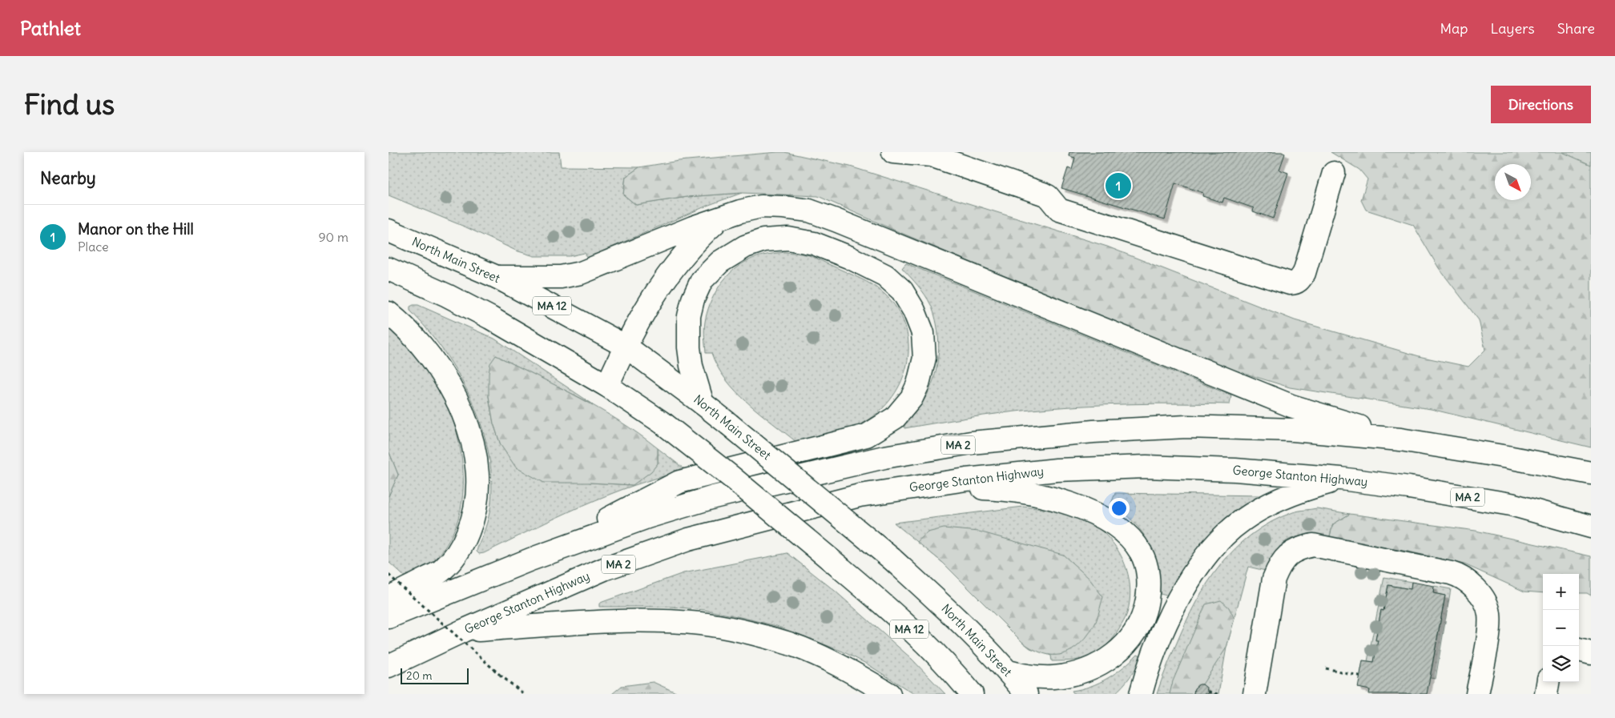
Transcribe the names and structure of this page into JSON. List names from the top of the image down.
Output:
{
  "streets": {
    "main road": [
      "North Main Street",
      "MA 12",
      "MA 2",
      "George Stanton Highway"
    ]
  },
  "scale_bar": "20 m",
  "north": "bottom right",
  "page": {
    "header": "Pathlet",
    "nav": ["Map", "Layers", "Share"],
    "buttons": "Directions",
    "title": "Find us",
    "heading": "Nearby",
    "pins": "1",
    "list": [
      {
        "mark": "1",
        "name": "Manor on the Hill",
        "note": "Place",
        "value": "90 m"
      }
    ],
    "map_buttons": ["+", "−"],
    "scale": "20 m"
  }
}
